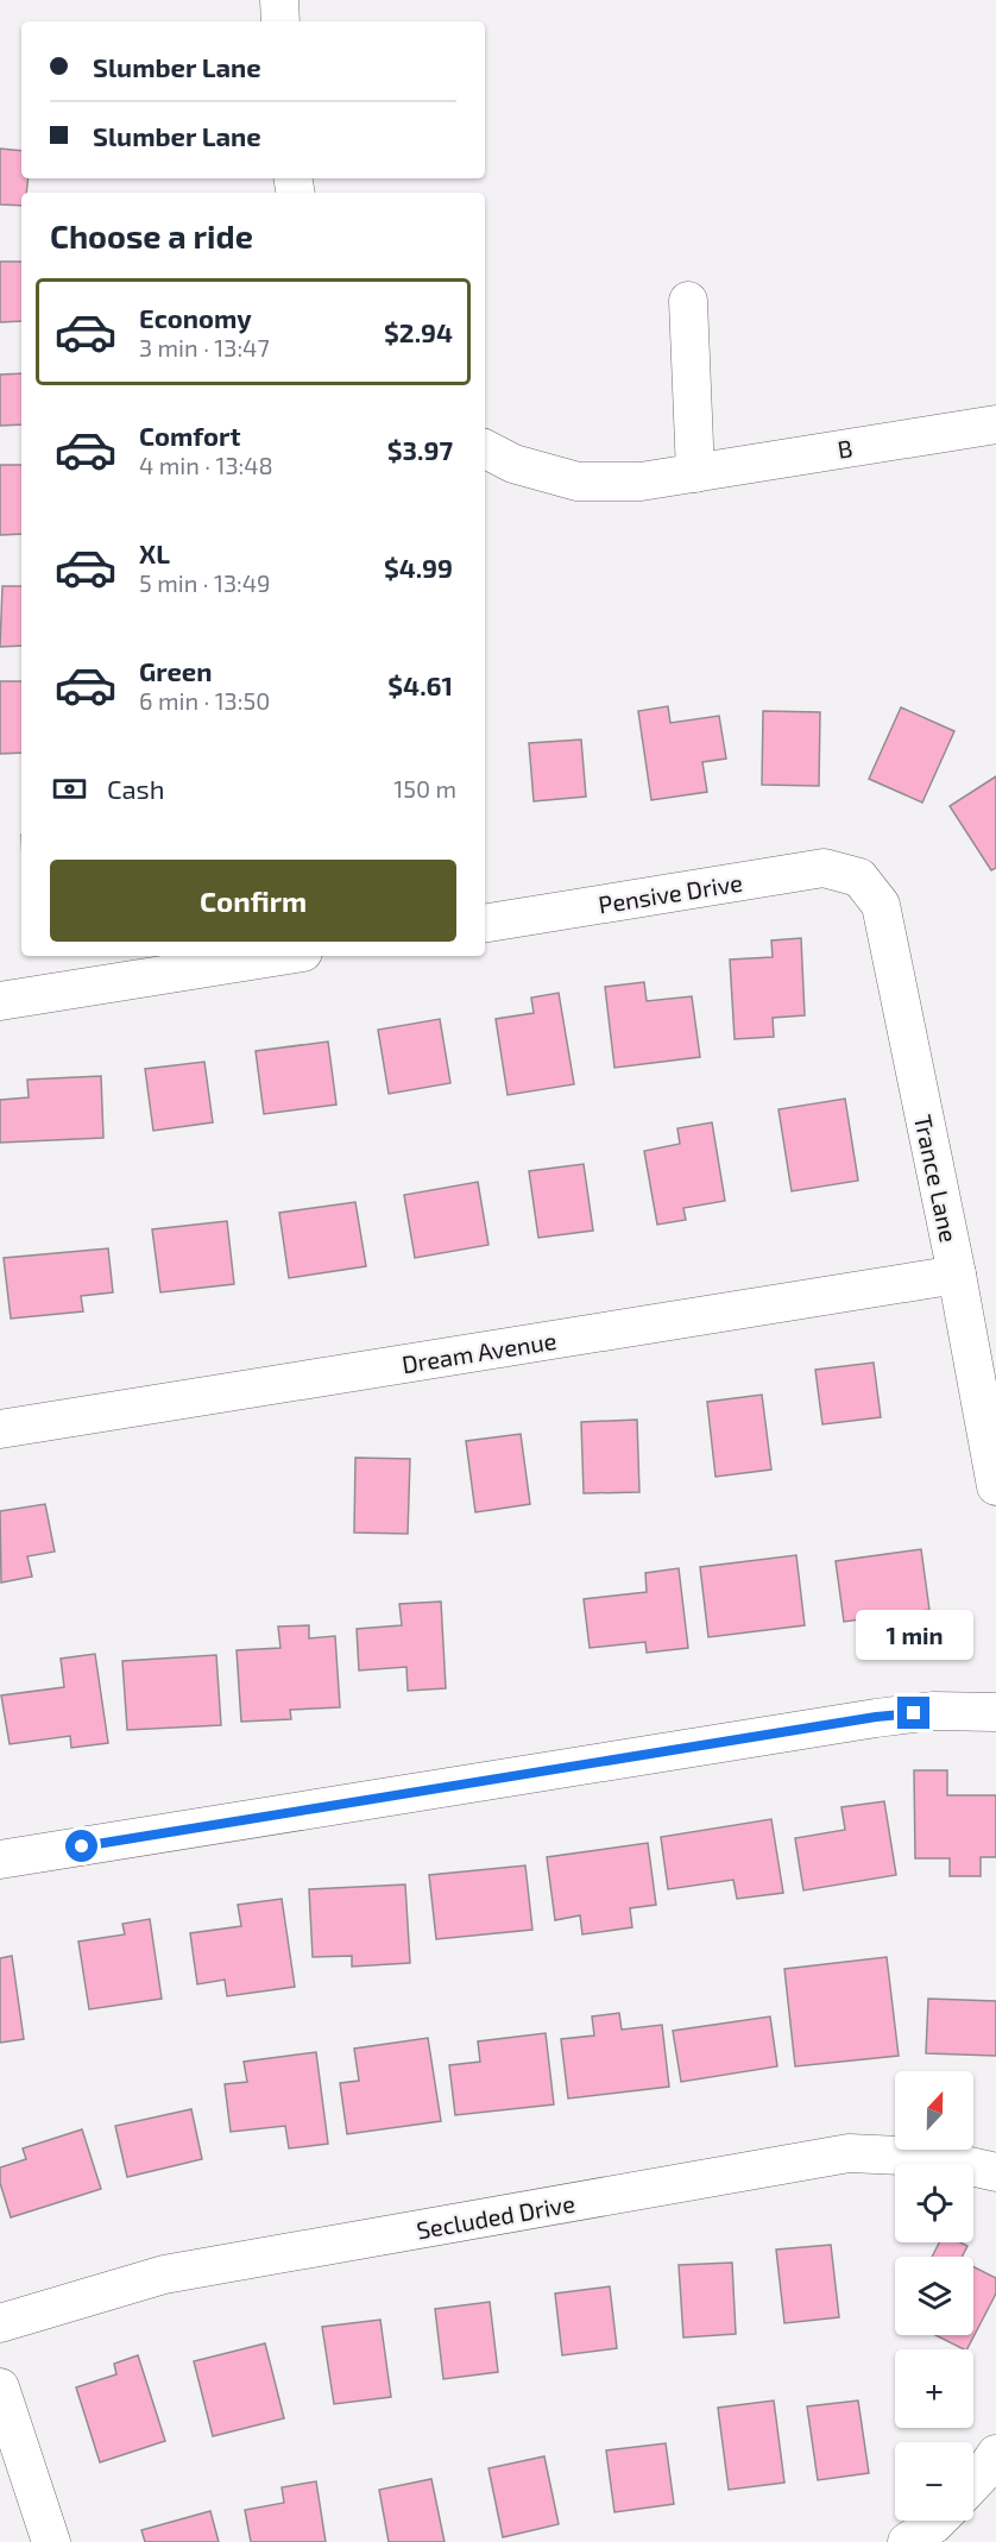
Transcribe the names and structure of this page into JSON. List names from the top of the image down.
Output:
{
  "streets": {
    "street": [
      "B",
      "Pensive Drive",
      "Trance Lane",
      "Dream Avenue",
      "Secluded Drive"
    ]
  },
  "crossings": [
    ["Pensive Drive", "Trance Lane"],
    ["Trance Lane", "Dream Avenue"]
  ],
  "north": "top",
  "page": {
    "banner": ["Slumber Lane", "Slumber Lane"],
    "heading": "Choose a ride",
    "list": [
      {
        "name": "Economy",
        "note": "3 min · 13:47",
        "value": "$2.94"
      },
      {
        "name": "Comfort",
        "note": "4 min · 13:48",
        "value": "$3.97"
      },
      {
        "name": "XL",
        "note": "5 min · 13:49",
        "value": "$4.99"
      },
      {
        "name": "Green",
        "note": "6 min · 13:50",
        "value": "$4.61"
      }
    ],
    "pay": ["Cash", "150 m"],
    "buttons": "Confirm",
    "bubble": "1 min",
    "map_buttons": ["+", "−"]
  }
}
